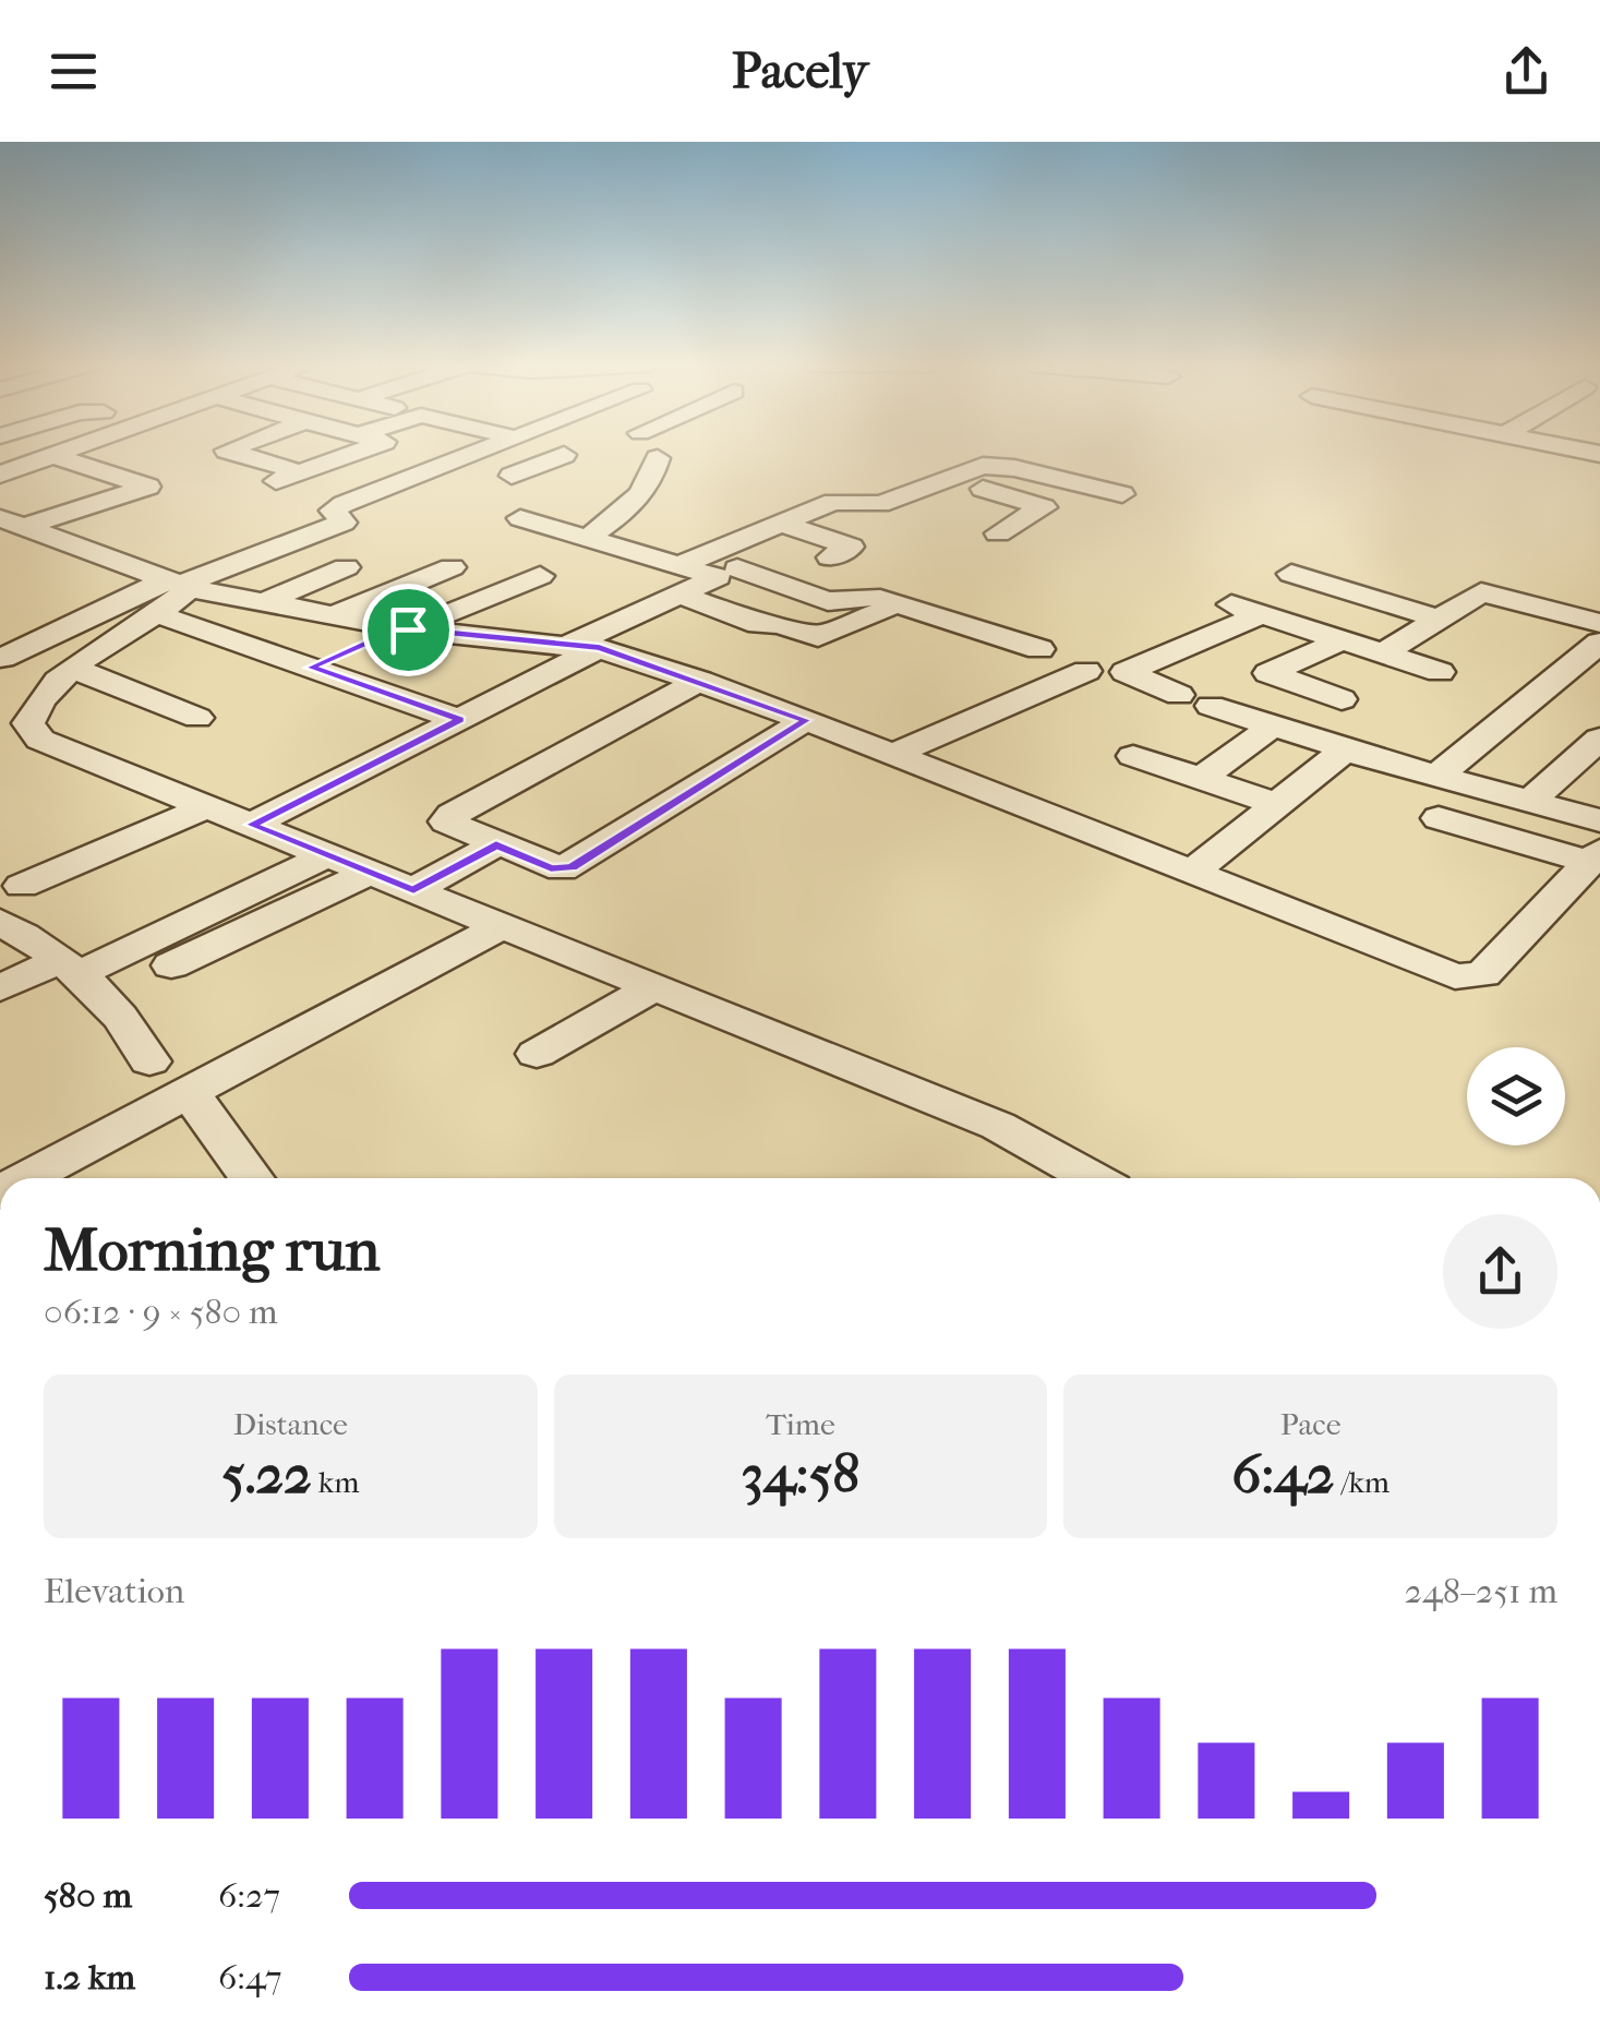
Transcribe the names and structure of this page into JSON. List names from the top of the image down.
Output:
{
  "page": {
    "header": "Pacely",
    "heading": ["Morning run", "06:12 · 9 × 580 m"],
    "stats": [
      ["Distance", "5.22 km"],
      ["Time", "34:58"],
      ["Pace", "6:42 /km"]
    ],
    "chart": ["Elevation", "248–251 m"],
    "list": [
      {
        "name": "580 m",
        "note": "6:27"
      },
      {
        "name": "1.2 km",
        "note": "6:47"
      }
    ]
  }
}
